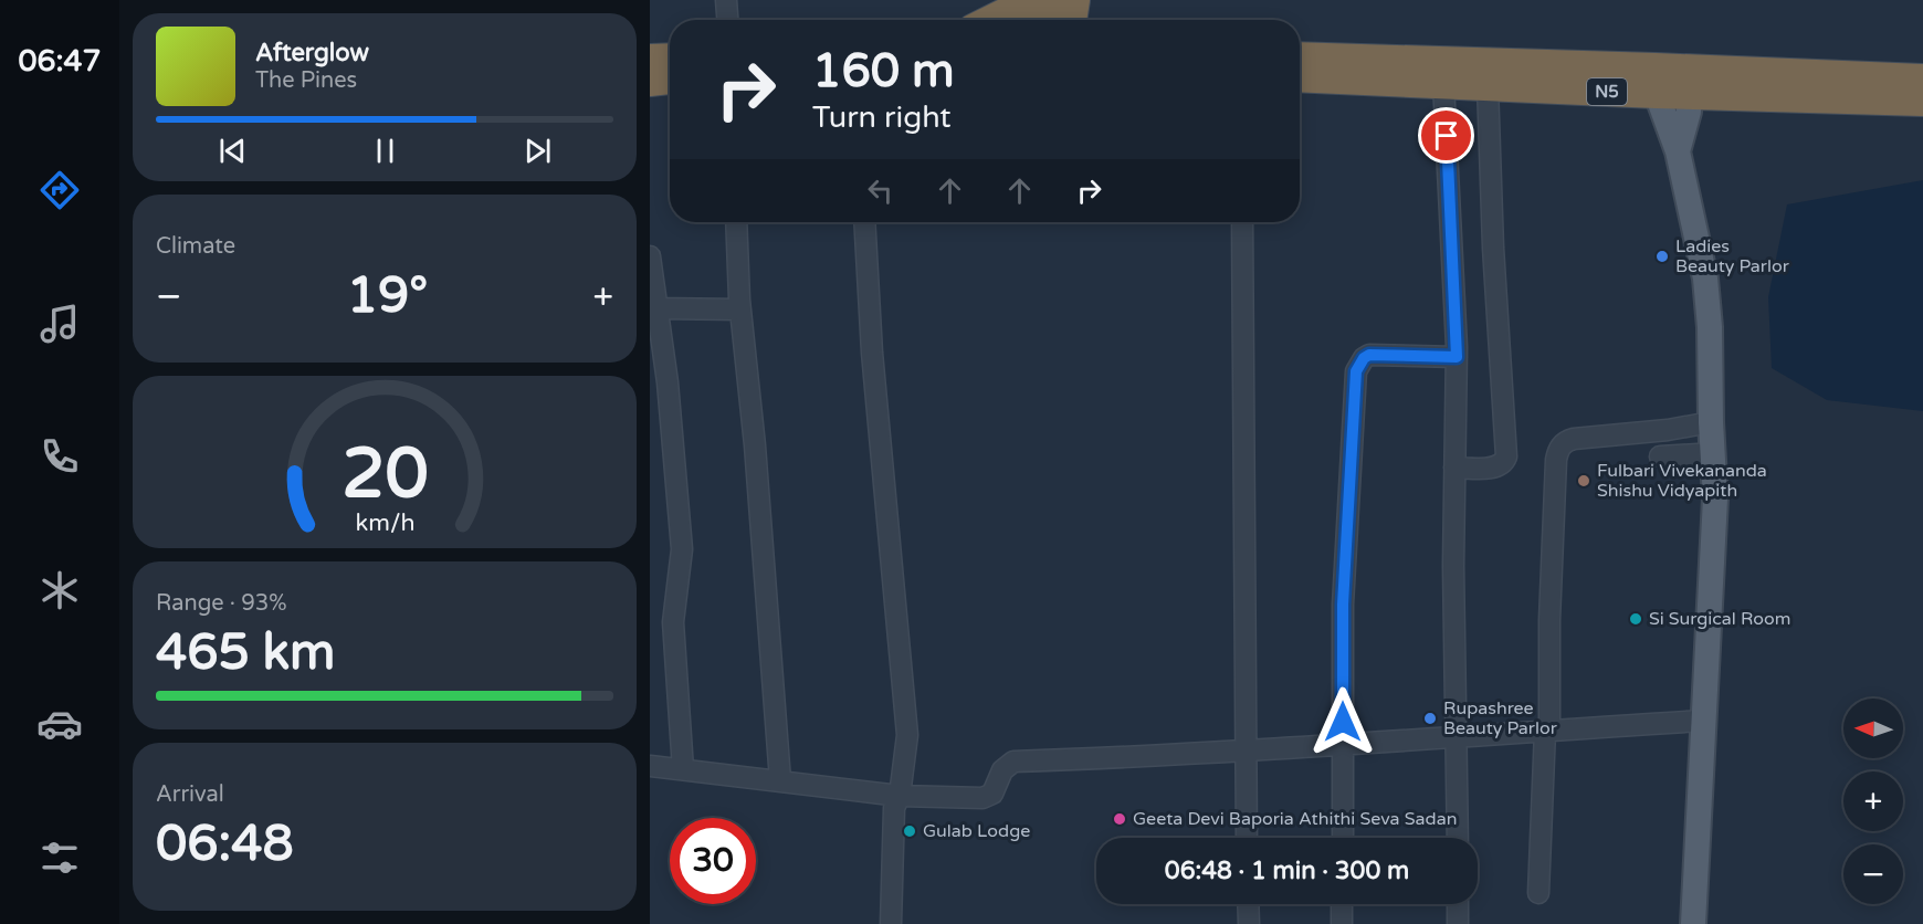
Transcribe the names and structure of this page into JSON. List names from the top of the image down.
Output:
{
  "streets": {
    "highway": ["N5"]
  },
  "places": [
    "Ladies Beauty Parlor",
    "Fulbari Vivekananda Shishu Vidyapith",
    "Si Surgical Room",
    "Rupashree Beauty Parlor",
    "Geeta Devi Baporia Athithi Seva Sadan",
    "Gulab Lodge"
  ],
  "north": "left",
  "page": {
    "tabs": "06:47",
    "turn": ["160 m", "Turn right"],
    "song": ["Afterglow", "The Pines"],
    "tile": [
      "Climate",
      ["Range · 93%", "465 km"],
      ["Arrival", "06:48"]
    ],
    "heat": ["−", "19°", "+"],
    "map_buttons": ["+", "−"],
    "limit": "30",
    "trip": "06:48 · 1 min · 300 m",
    "gauge": ["20", "km/h"]
  }
}
